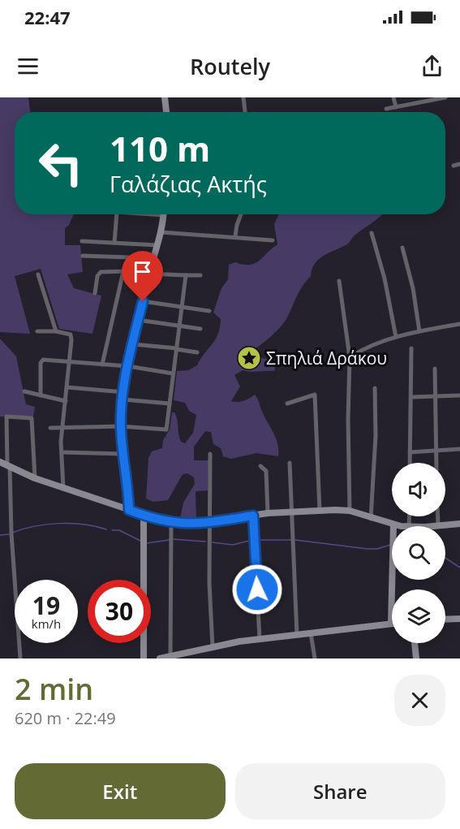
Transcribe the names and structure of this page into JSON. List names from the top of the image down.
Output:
{
  "places": {
    "place": ["Σπηλιά Δράκου"]
  },
  "page": {
    "status": "22:47",
    "header": "Routely",
    "turn": ["110 m", "Γαλάζιας Ακτής"],
    "speed": "19 km/h",
    "limit": "30",
    "heading": ["2 min", "620 m · 22:49"],
    "buttons": ["Exit", "Share"]
  }
}
